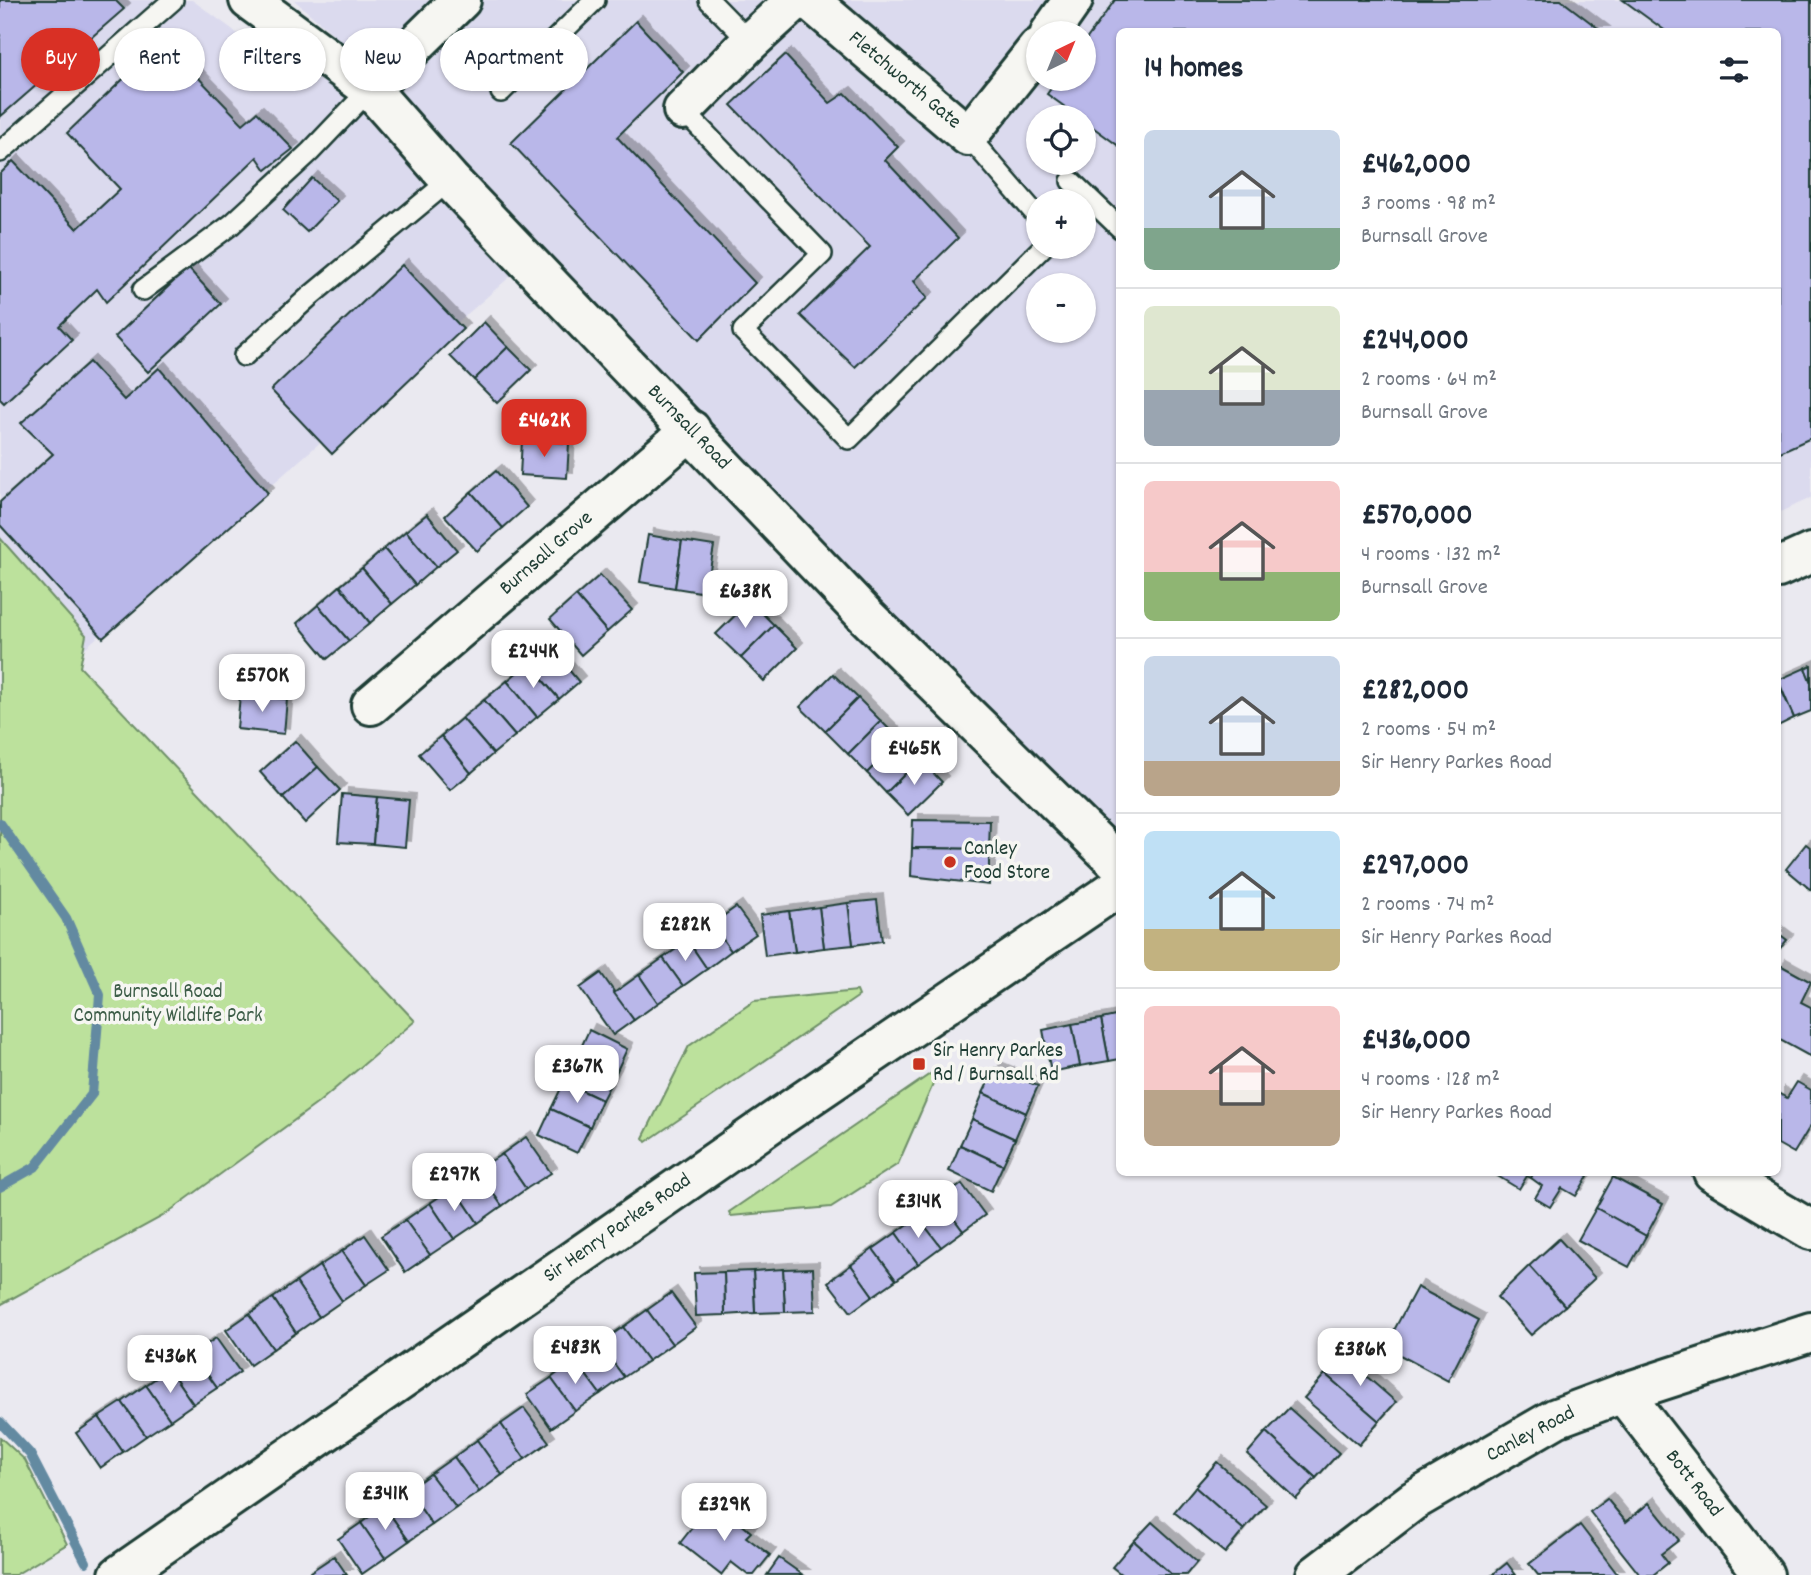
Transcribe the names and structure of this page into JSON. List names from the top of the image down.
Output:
{
  "streets": {
    "street": [
      "Fletchworth Gate",
      "Burnsall Road",
      "Burnsall Grove",
      "Sir Henry Parkes Road",
      "Canley Road",
      "Bott Road"
    ]
  },
  "crossings": [
    ["Burnsall Road", "Burnsall Grove"],
    ["Canley Road", "Bott Road"]
  ],
  "parks": ["Burnsall Road Community Wildlife Park"],
  "places": {
    "other": ["Canley Food Store"],
    "transit": ["Sir Henry Parkes Rd / Burnsall Rd"]
  },
  "north": "top right",
  "page": {
    "map_buttons": ["+", "−"],
    "chip": [
      "Buy",
      "Rent",
      "Filters",
      "New",
      "Apartment"
    ],
    "heading": "14 homes",
    "list": [
      {
        "name": "£462,000",
        "note": "3 rooms · 98 m² · Burnsall Grove"
      },
      {
        "name": "£244,000",
        "note": "2 rooms · 64 m² · Burnsall Grove"
      },
      {
        "name": "£570,000",
        "note": "4 rooms · 132 m² · Burnsall Grove"
      },
      {
        "name": "£282,000",
        "note": "2 rooms · 54 m² · Sir Henry Parkes Road"
      },
      {
        "name": "£297,000",
        "note": "2 rooms · 74 m² · Sir Henry Parkes Road"
      },
      {
        "name": "£436,000",
        "note": "4 rooms · 128 m² · Sir Henry Parkes Road"
      }
    ],
    "price": [
      "£462K",
      "£638K",
      "£244K",
      "£570K",
      "£465K",
      "£282K",
      "£367K",
      "£297K",
      "£314K",
      "£483K",
      "£386K",
      "£436K",
      "£341K",
      "£329K"
    ]
  }
}
